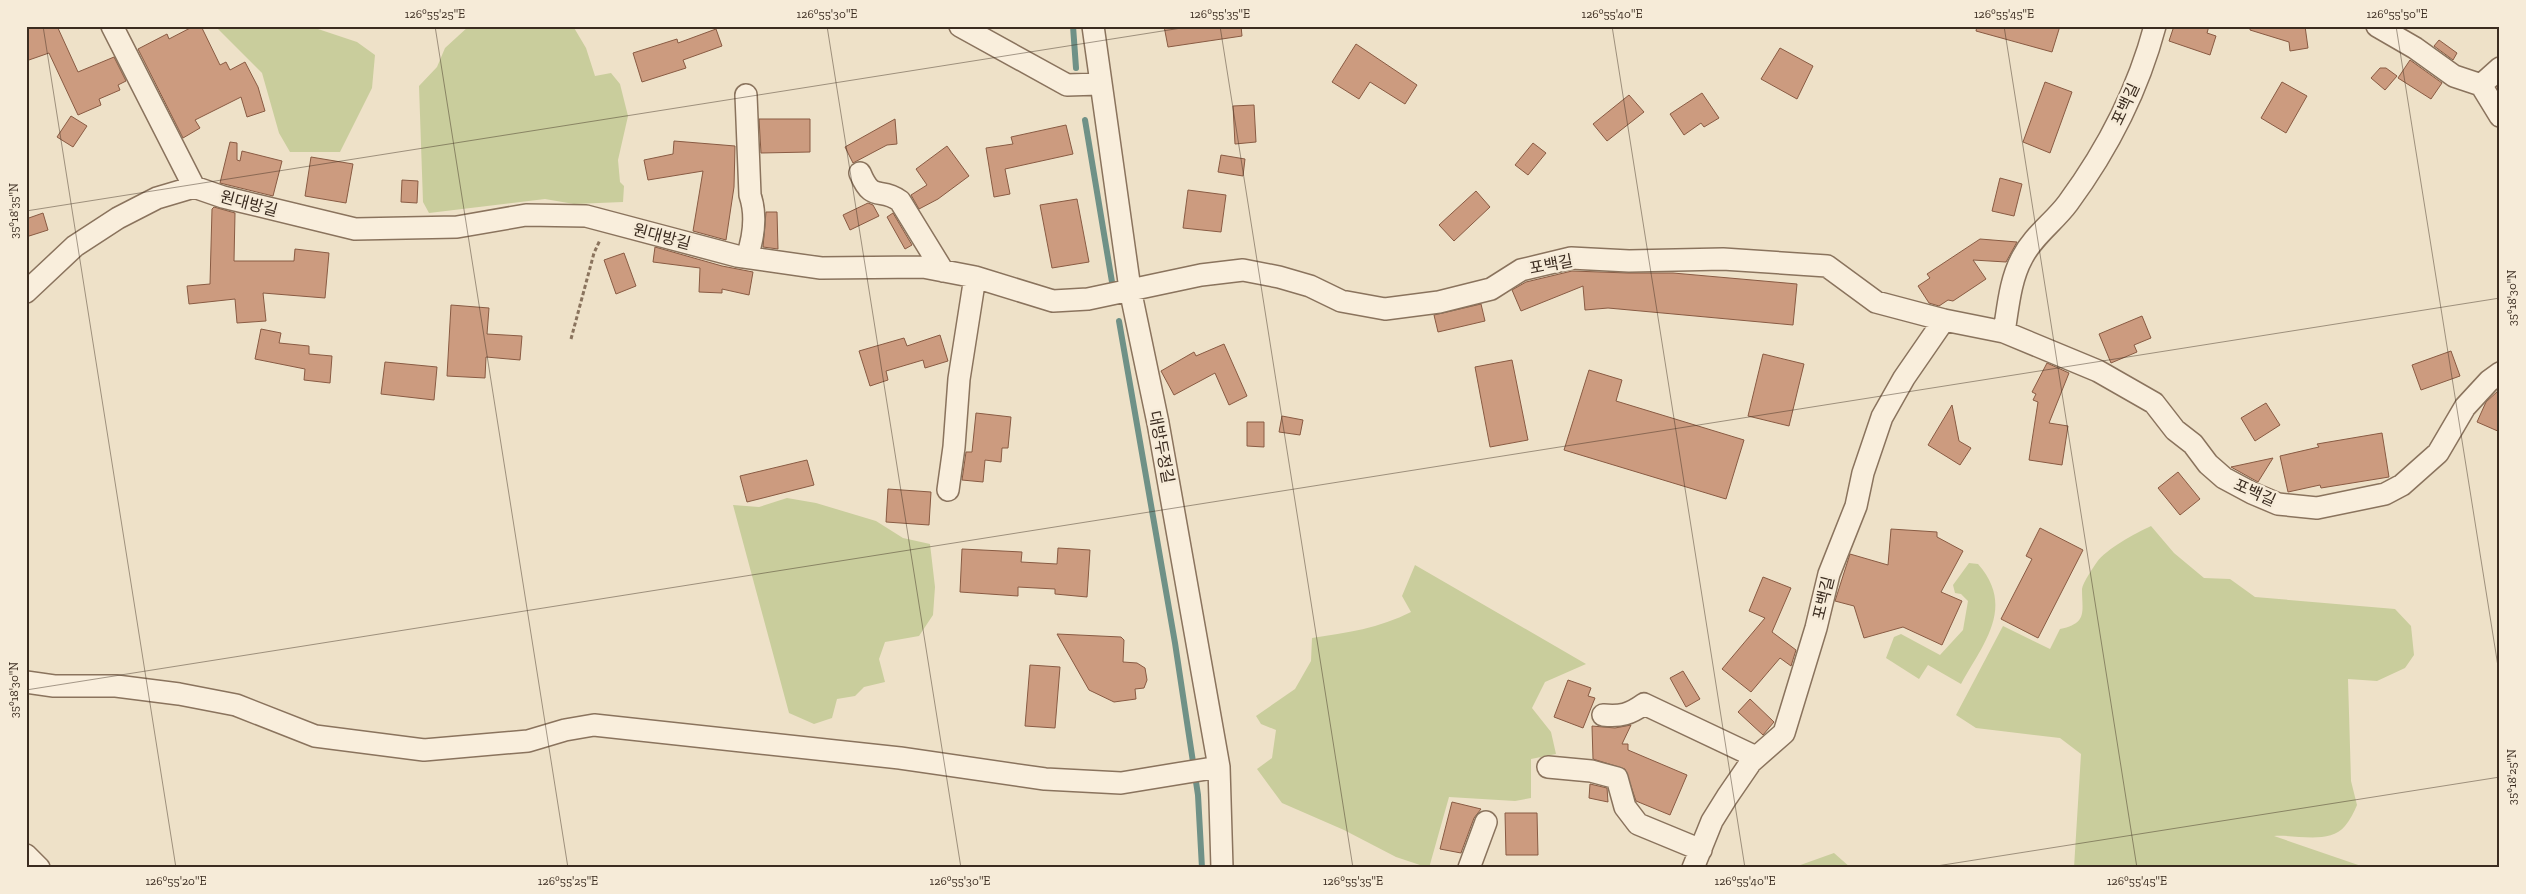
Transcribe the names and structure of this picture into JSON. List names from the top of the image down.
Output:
{
  "streets": {
    "street": ["포백길", "원대방길", "대방두정길"]
  },
  "crossings": [
    ["포백길", "원대방길"],
    ["포백길", "대방두정길"],
    ["원대방길", "대방두정길"]
  ],
  "coordinates": [
    "126°55'25\"E",
    "126°55'30\"E",
    "126°55'35\"E",
    "126°55'40\"E",
    "126°55'45\"E",
    "126°55'50\"E",
    "35°18'35\"N",
    "35°18'30\"N",
    "35°18'25\"N",
    "126°55'20\"E"
  ]
}
